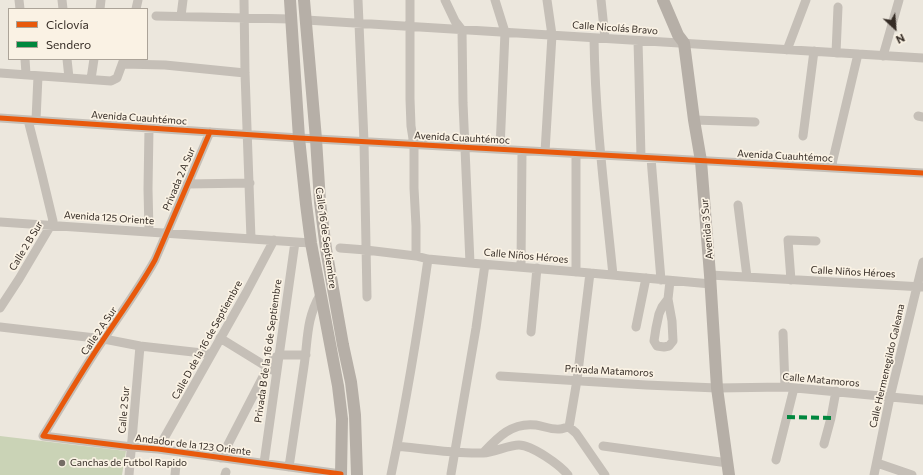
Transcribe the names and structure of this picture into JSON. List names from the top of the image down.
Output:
{
  "streets": {
    "main road": ["Avenida 3 Sur", "Calle 16 de Septiembre"],
    "street": [
      "Calle Nicolás Bravo",
      "Avenida Cuauhtémoc",
      "Privada 2 A Sur",
      "Avenida 125 Oriente",
      "Calle 2 B Sur",
      "Calle Niños Héroes",
      "Calle 2 A Sur",
      "Calle D de la 16 de Septiembre",
      "Privada B de la 16 de Septiembre",
      "Calle Hermenegildo Galeana",
      "Privada Matamoros",
      "Calle Matamoros",
      "Calle 2 Sur",
      "Andador de la 123 Oriente"
    ]
  },
  "crossings": [
    ["Calle Nicolás Bravo", "Avenida 3 Sur"],
    ["Calle Nicolás Bravo", "Calle 16 de Septiembre"],
    ["Avenida Cuauhtémoc", "Privada 2 A Sur"],
    ["Avenida Cuauhtémoc", "Avenida 3 Sur"],
    ["Avenida Cuauhtémoc", "Calle 16 de Septiembre"],
    ["Avenida Cuauhtémoc", "Calle 2 B Sur"],
    ["Privada 2 A Sur", "Avenida 125 Oriente"],
    ["Privada 2 A Sur", "Calle 2 A Sur"],
    ["Avenida 125 Oriente", "Calle 16 de Septiembre"],
    ["Avenida 125 Oriente", "Calle 2 B Sur"],
    ["Avenida 125 Oriente", "Calle 2 A Sur"],
    ["Avenida 125 Oriente", "Calle D de la 16 de Septiembre"],
    ["Avenida 125 Oriente", "Privada B de la 16 de Septiembre"],
    ["Avenida 3 Sur", "Calle Niños Héroes"],
    ["Avenida 3 Sur", "Privada Matamoros"],
    ["Avenida 3 Sur", "Calle Matamoros"],
    ["Calle 16 de Septiembre", "Andador de la 123 Oriente"],
    ["Calle Niños Héroes", "Calle Hermenegildo Galeana"],
    ["Calle 2 A Sur", "Andador de la 123 Oriente"],
    ["Calle D de la 16 de Septiembre", "Andador de la 123 Oriente"],
    ["Privada B de la 16 de Septiembre", "Andador de la 123 Oriente"],
    ["Calle Hermenegildo Galeana", "Calle Matamoros"],
    ["Privada Matamoros", "Calle Matamoros"],
    ["Calle 2 Sur", "Andador de la 123 Oriente"]
  ],
  "places": ["Canchas de Futbol Rapido"],
  "legend": ["Ciclovía", "Sendero"],
  "north": "bottom right"
}
